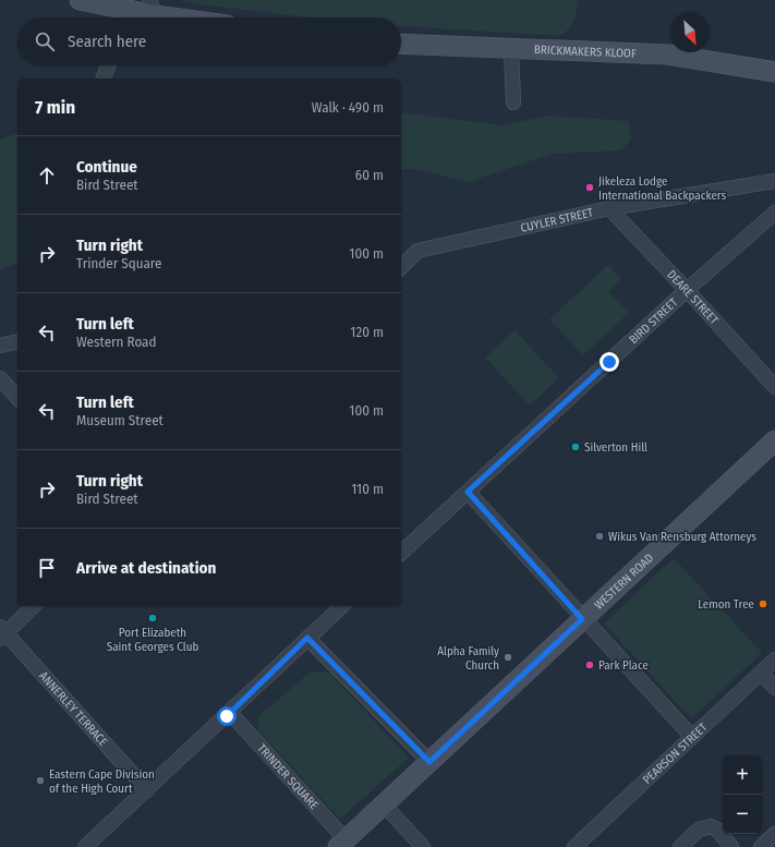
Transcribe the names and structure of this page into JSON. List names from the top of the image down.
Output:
{
  "streets": {
    "street": [
      "BRICKMAKERS KLOOF",
      "CUYLER STREET",
      "DEARE STREET",
      "BIRD STREET",
      "WESTERN ROAD",
      "ANNERLEY TERRACE",
      "PEARSON STREET",
      "TRINDER SQUARE"
    ]
  },
  "crossings": [
    ["CUYLER STREET", "DEARE STREET"],
    ["DEARE STREET", "BIRD STREET"],
    ["WESTERN ROAD", "TRINDER SQUARE"]
  ],
  "places": [
    "Jikeleza Lodge International Backpackers",
    "Silverton Hill",
    "Wikus Van Rensburg Attorneys",
    "Lemon Tree",
    "Port Elizabeth Saint Georges Club",
    "Alpha Family Church",
    "Park Place",
    "Eastern Cape Division of the High Court"
  ],
  "north": "bottom right",
  "page": {
    "search": "Search here",
    "heading": ["7 min", "Walk · 490 m"],
    "list": [
      ["Continue", "Bird Street", "60 m"],
      ["Turn right", "Trinder Square", "100 m"],
      ["Turn left", "Western Road", "120 m"],
      ["Turn left", "Museum Street", "100 m"],
      ["Turn right", "Bird Street", "110 m"],
      "Arrive at destination"
    ],
    "map_buttons": ["+", "−"]
  }
}
